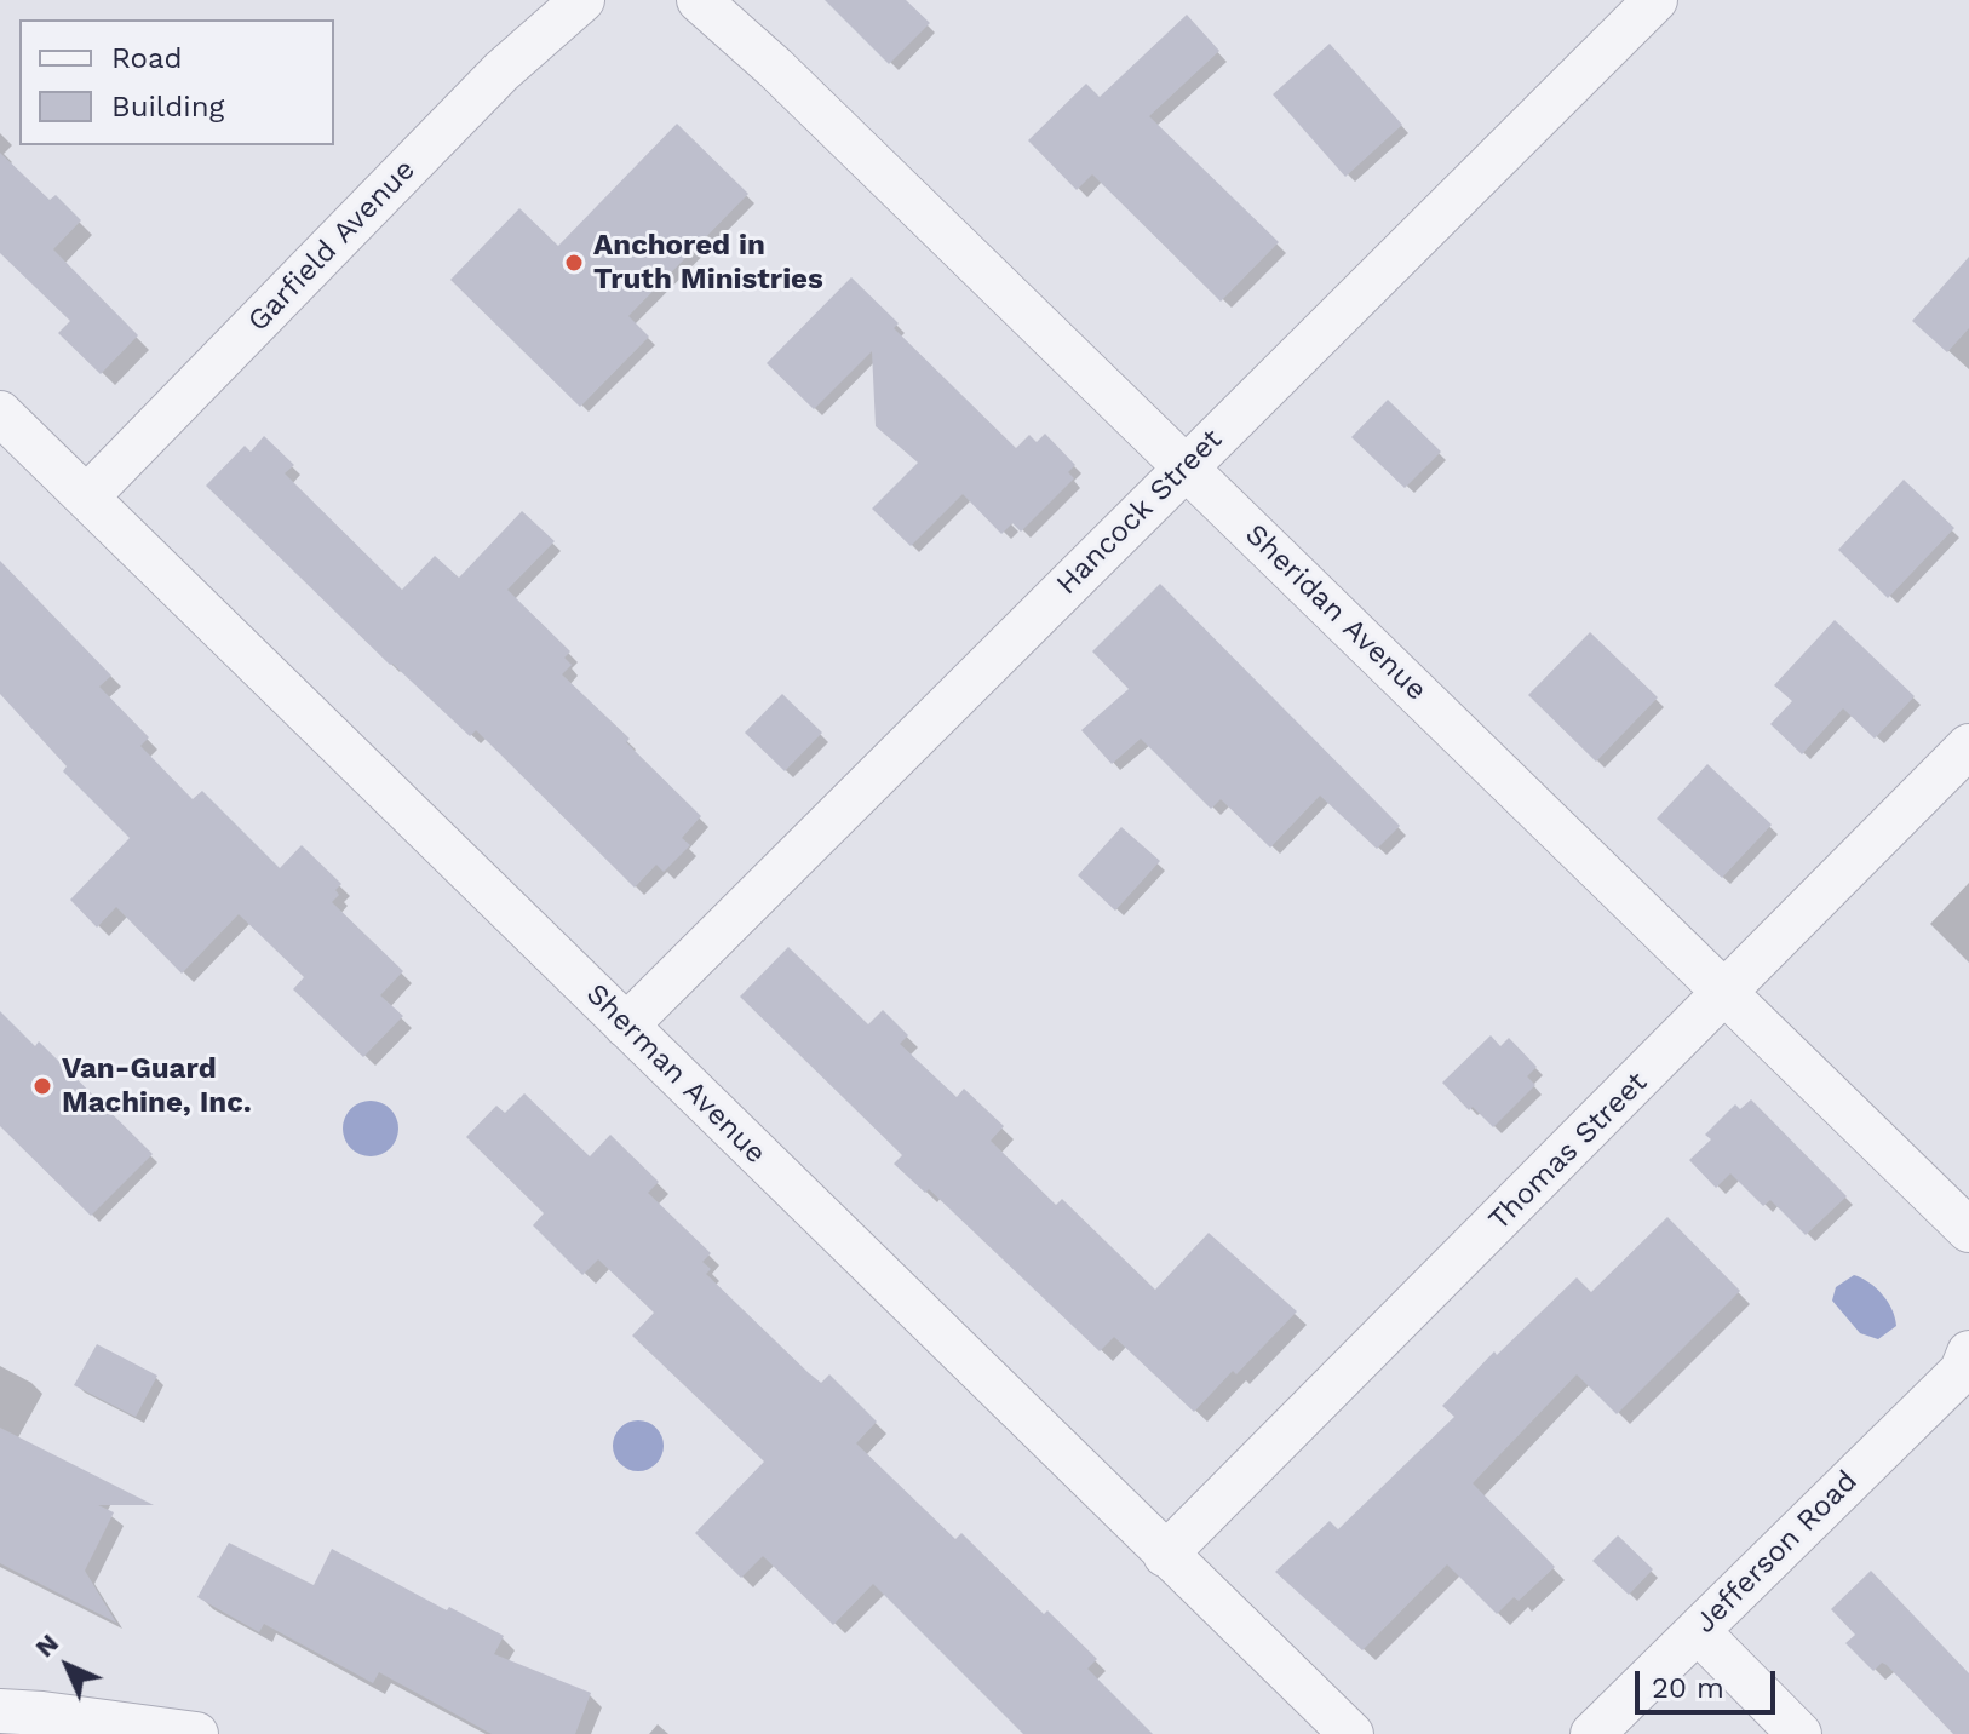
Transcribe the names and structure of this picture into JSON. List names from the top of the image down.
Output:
{
  "streets": {
    "street": [
      "Garfield Avenue",
      "Hancock Street",
      "Sheridan Avenue",
      "Sherman Avenue",
      "Thomas Street",
      "Jefferson Road"
    ]
  },
  "crossings": [
    ["Garfield Avenue", "Sherman Avenue"],
    ["Hancock Street", "Sheridan Avenue"],
    ["Hancock Street", "Sherman Avenue"],
    ["Sheridan Avenue", "Thomas Street"],
    ["Sherman Avenue", "Thomas Street"]
  ],
  "places": ["Anchored in Truth Ministries", "Van-Guard Machine, Inc."],
  "legend": ["Road", "Building"],
  "scale_bar": "20 m",
  "north": "top left"
}
